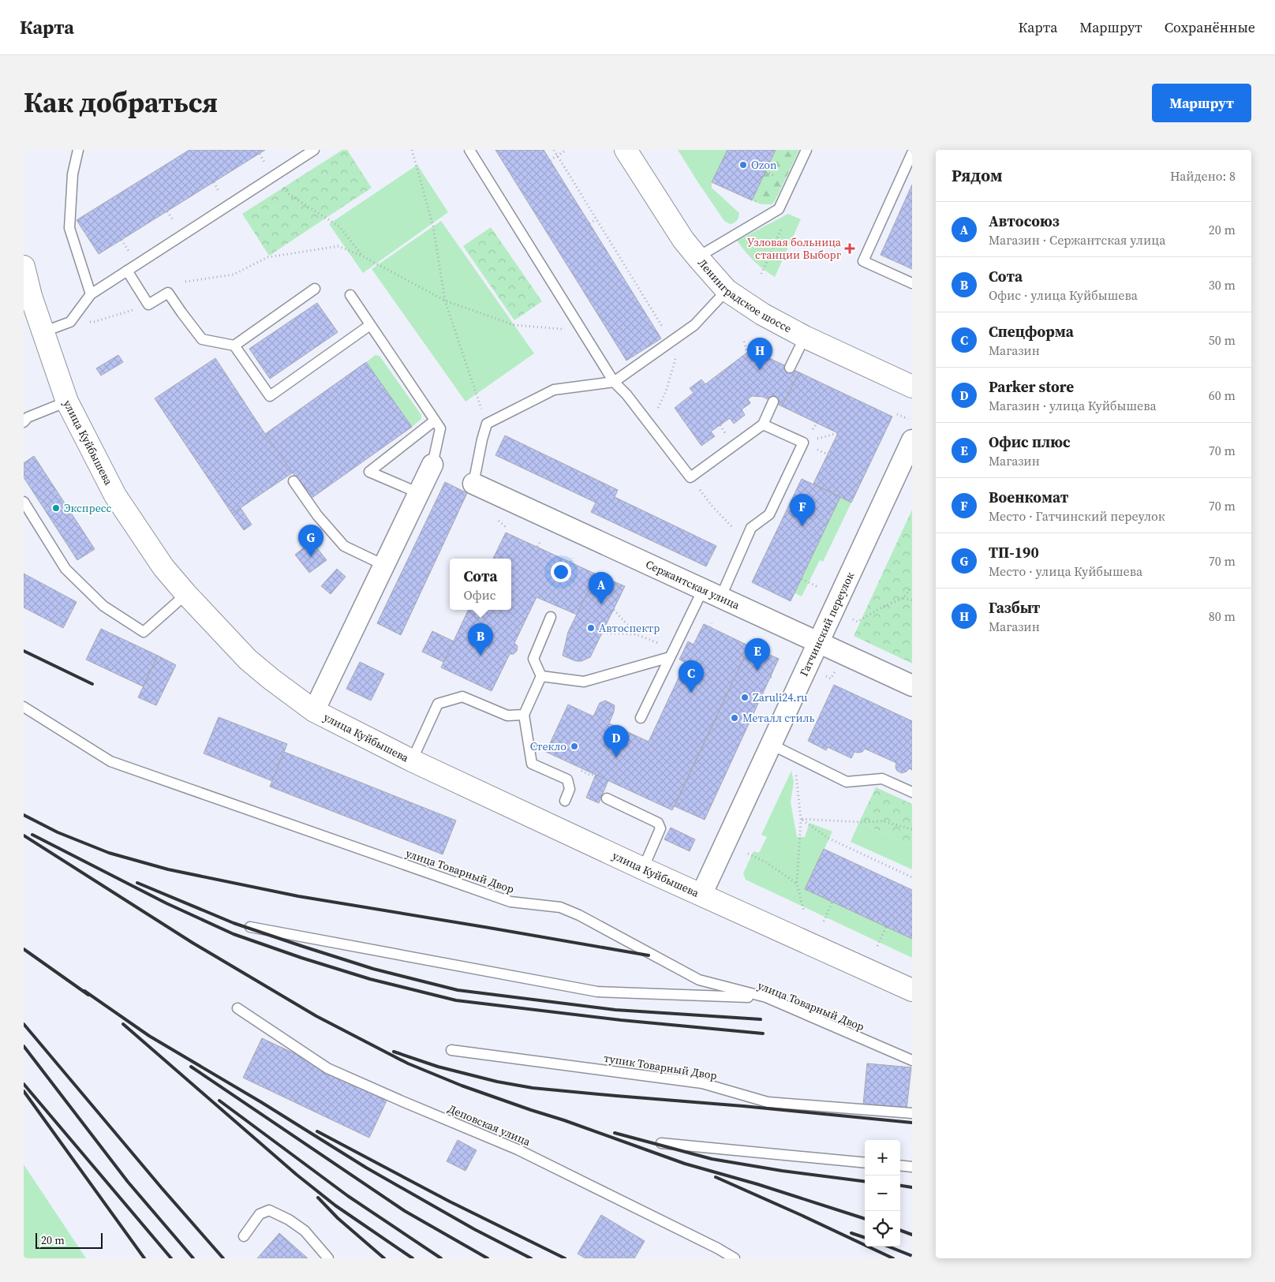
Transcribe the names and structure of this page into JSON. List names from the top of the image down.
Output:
{
  "streets": {
    "main road": ["Ленинградское шоссе", "улица Куйбышева"],
    "street": ["Сержантская улица", "Гатчинский переулок"],
    "lane": ["улица Товарный Двор", "тупик Товарный Двор", "Деповская улица"]
  },
  "crossings": [
    ["улица Куйбышева", "Гатчинский переулок"],
    ["Сержантская улица", "Гатчинский переулок"]
  ],
  "places": {
    "other": [
      "Ozon",
      "Экспресс",
      "Автоспектр",
      "Zaruli24.ru",
      "Металл стиль",
      "Стекло"
    ],
    "health": ["Узловая больница станции Выборг"]
  },
  "scale_bar": "20 m",
  "page": {
    "header": "Карта",
    "nav": ["Карта", "Маршрут", "Сохранённые"],
    "title": "Как добраться",
    "buttons": "Маршрут",
    "heading": ["Рядом", "Найдено: 8"],
    "list": [
      {
        "mark": "A",
        "name": "Автосоюз",
        "note": "Магазин · Сержантская улица",
        "value": "20 m"
      },
      {
        "mark": "B",
        "name": "Сота",
        "note": "Офис · улица Куйбышева",
        "value": "30 m"
      },
      {
        "mark": "C",
        "name": "Спецформа",
        "note": "Магазин",
        "value": "50 m"
      },
      {
        "mark": "D",
        "name": "Parker store",
        "note": "Магазин · улица Куйбышева",
        "value": "60 m"
      },
      {
        "mark": "E",
        "name": "Офис плюс",
        "note": "Магазин",
        "value": "70 m"
      },
      {
        "mark": "F",
        "name": "Военкомат",
        "note": "Место · Гатчинский переулок",
        "value": "70 m"
      },
      {
        "mark": "G",
        "name": "ТП-190",
        "note": "Место · улица Куйбышева",
        "value": "70 m"
      },
      {
        "mark": "H",
        "name": "Газбыт",
        "note": "Магазин",
        "value": "80 m"
      }
    ],
    "pins": [
      "H",
      "F",
      "G",
      "A",
      "B",
      "E",
      "C",
      "D"
    ],
    "popup": ["Сота", "Офис"],
    "map_buttons": ["+", "−"],
    "scale": "20 m"
  }
}
